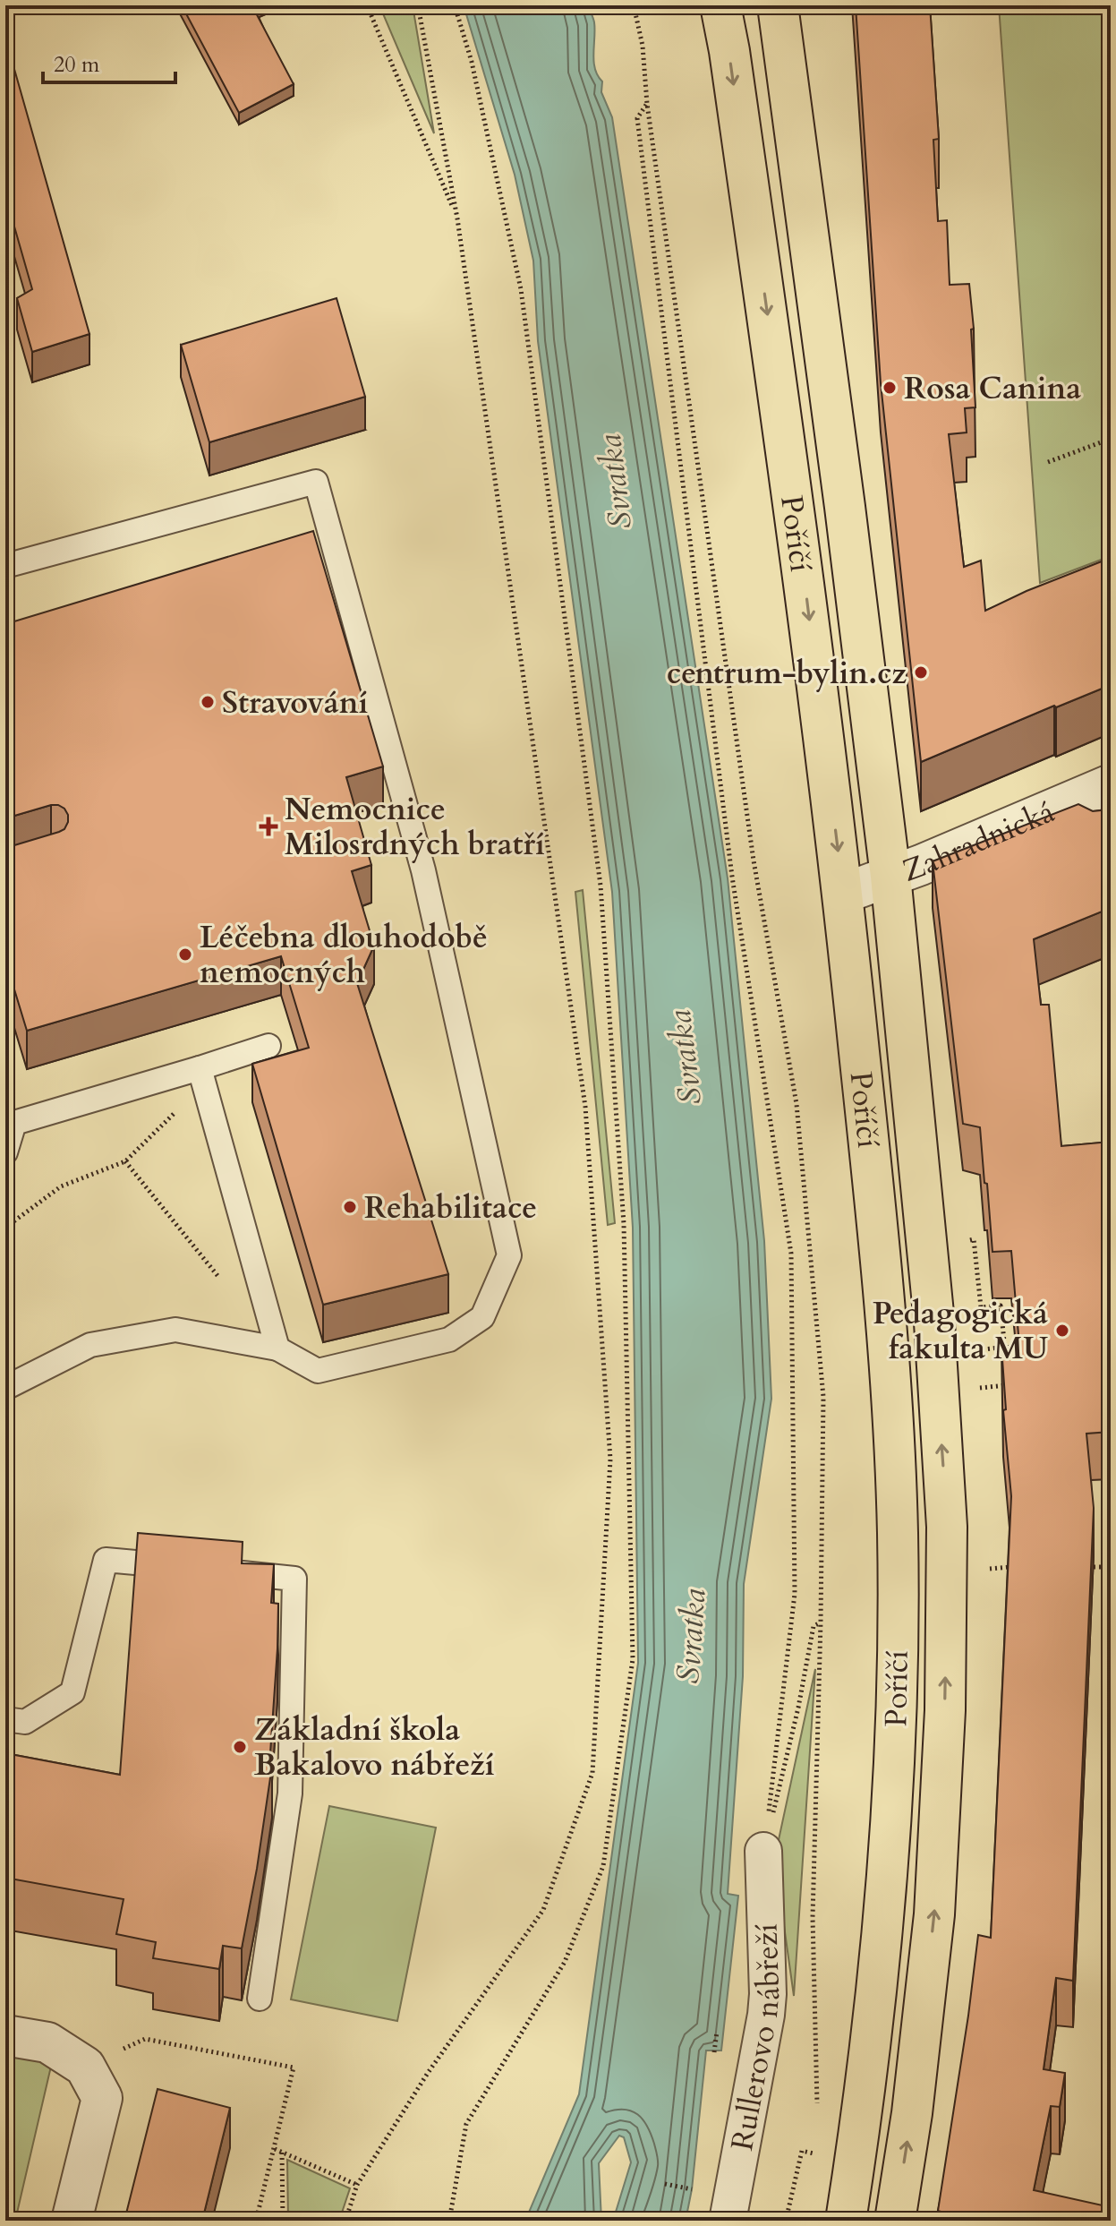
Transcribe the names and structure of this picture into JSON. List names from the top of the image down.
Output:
{
  "streets": {
    "main road": ["Poříčí"],
    "street": ["Zahradnická", "Rullerovo nábřeží"]
  },
  "crossings": [
    ["Poříčí", "Zahradnická"]
  ],
  "water": ["Svratka"],
  "places": {
    "other": [
      "Rosa Canina",
      "centrum-bylin.cz",
      "Stravování",
      "Léčebna dlouhodobě nemocných",
      "Rehabilitace",
      "Pedagogická fakulta MU",
      "Základní škola Bakalovo nábřeží"
    ],
    "health": ["Nemocnice Milosrdných bratří"]
  },
  "scale_bar": "20 m"
}
